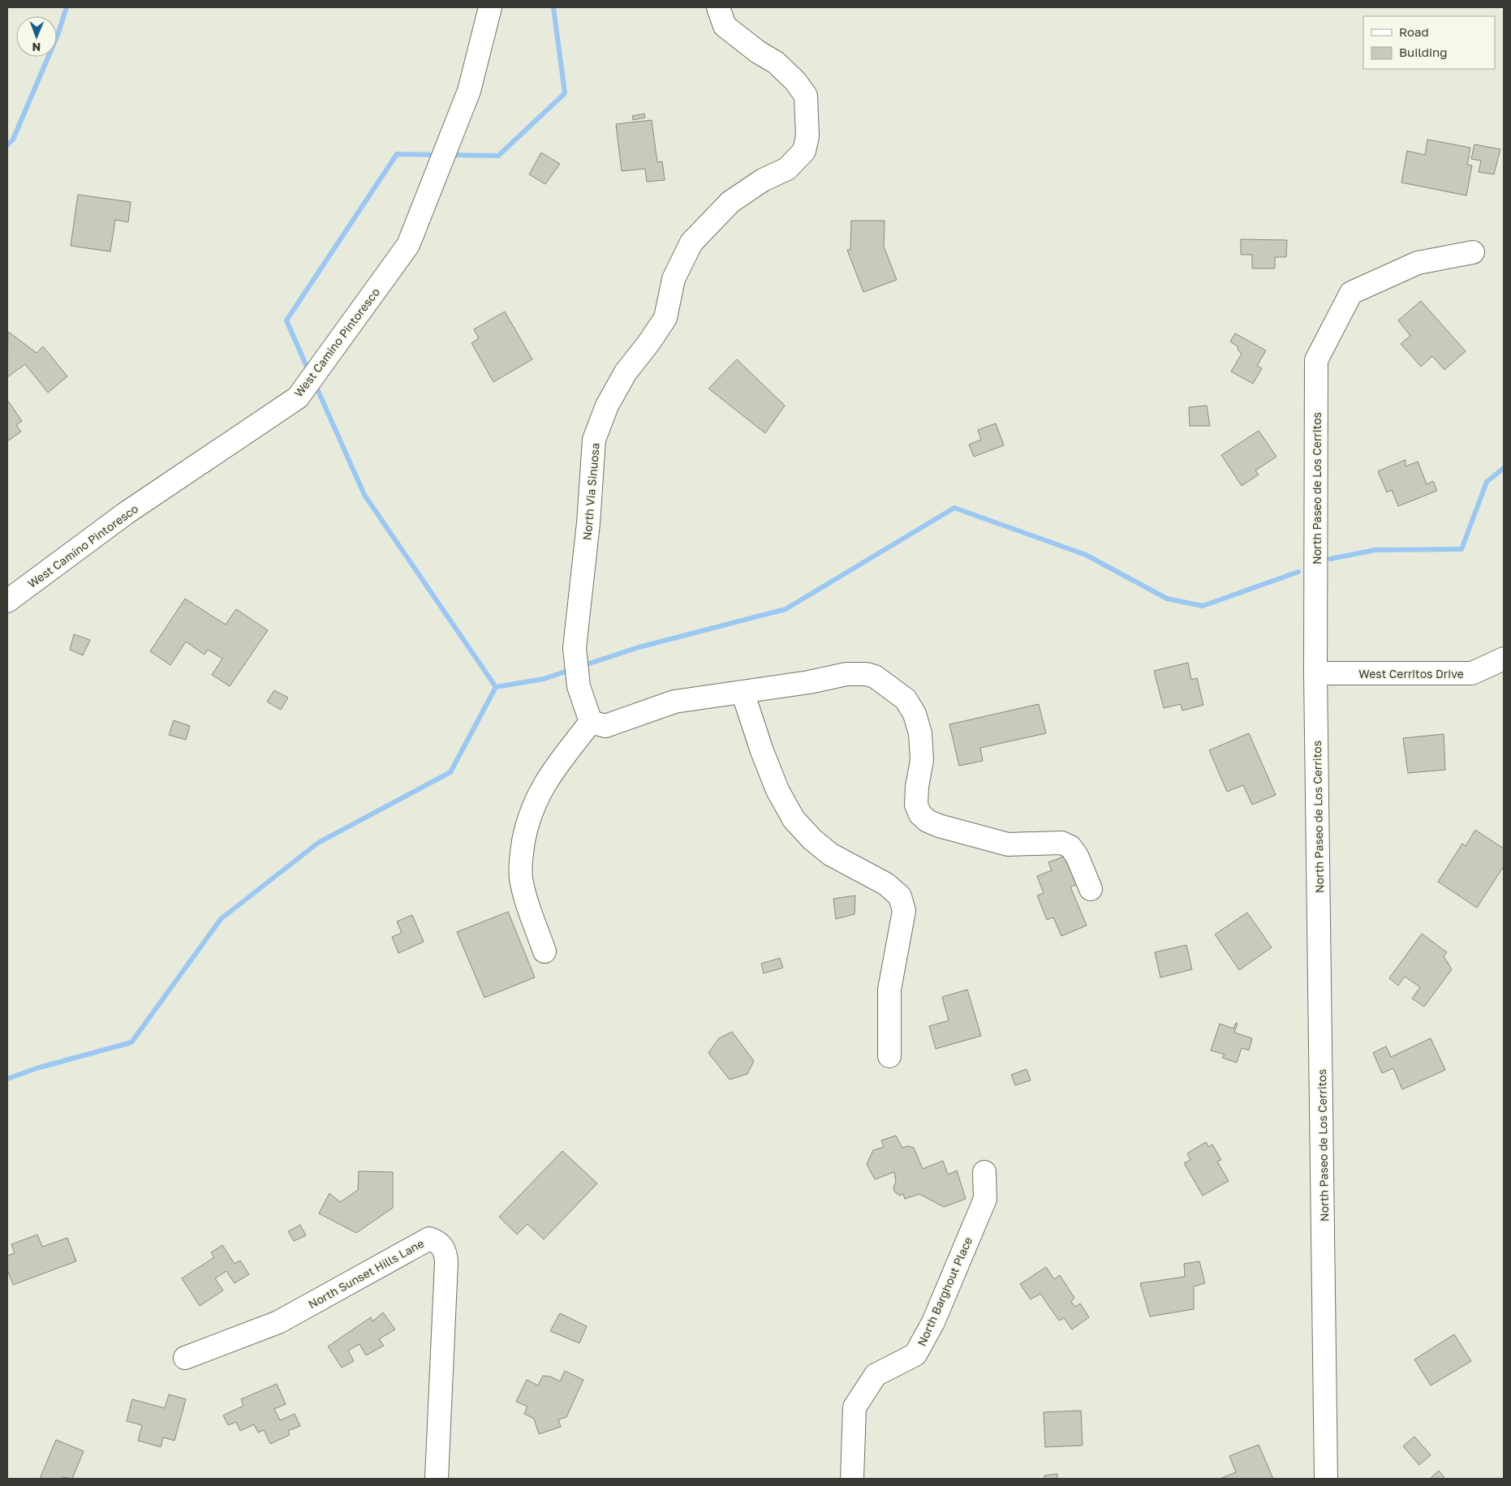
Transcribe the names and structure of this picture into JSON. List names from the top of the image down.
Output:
{
  "streets": {
    "street": [
      "West Camino Pintoresco",
      "North Paseo de Los Cerritos",
      "North Via Sinuosa",
      "West Cerritos Drive",
      "North Sunset Hills Lane",
      "North Barghout Place"
    ]
  },
  "crossings": [
    ["North Paseo de Los Cerritos", "West Cerritos Drive"]
  ],
  "legend": ["Road", "Building"],
  "north": "bottom"
}
